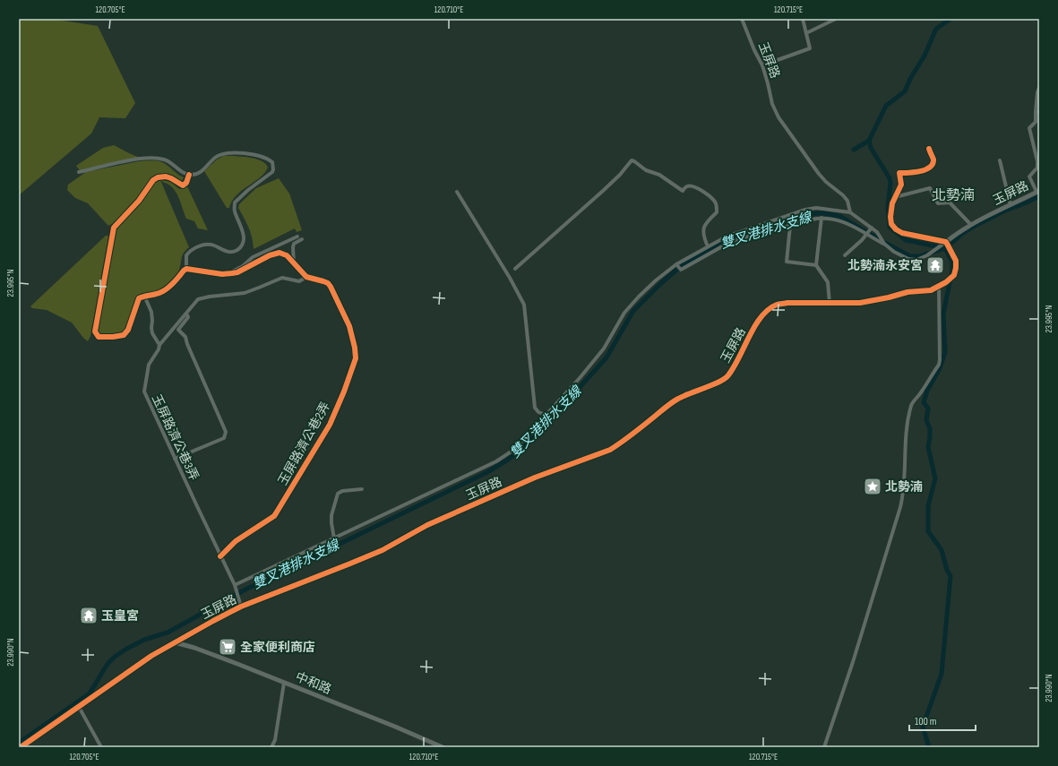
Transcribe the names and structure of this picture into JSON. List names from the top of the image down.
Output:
{
  "streets": {
    "street": [
      "玉屏路",
      "玉屏路濟公巷3弄",
      "玉屏路濟公巷2弄",
      "中和路"
    ]
  },
  "crossings": [
    ["玉屏路", "玉屏路濟公巷3弄"],
    ["玉屏路", "中和路"],
    ["玉屏路濟公巷3弄", "玉屏路濟公巷2弄"]
  ],
  "districts": ["北勢湳"],
  "water": ["雙叉港排水支線"],
  "places": {
    "temple": ["北勢湳永安宮", "玉皇宮"],
    "place": ["北勢湳"],
    "supermarket": ["全家便利商店"]
  },
  "scale_bar": "100 m",
  "coordinates": [
    "120.705°E",
    "120.710°E",
    "120.715°E",
    "23.995°N",
    "23.990°N"
  ]
}
